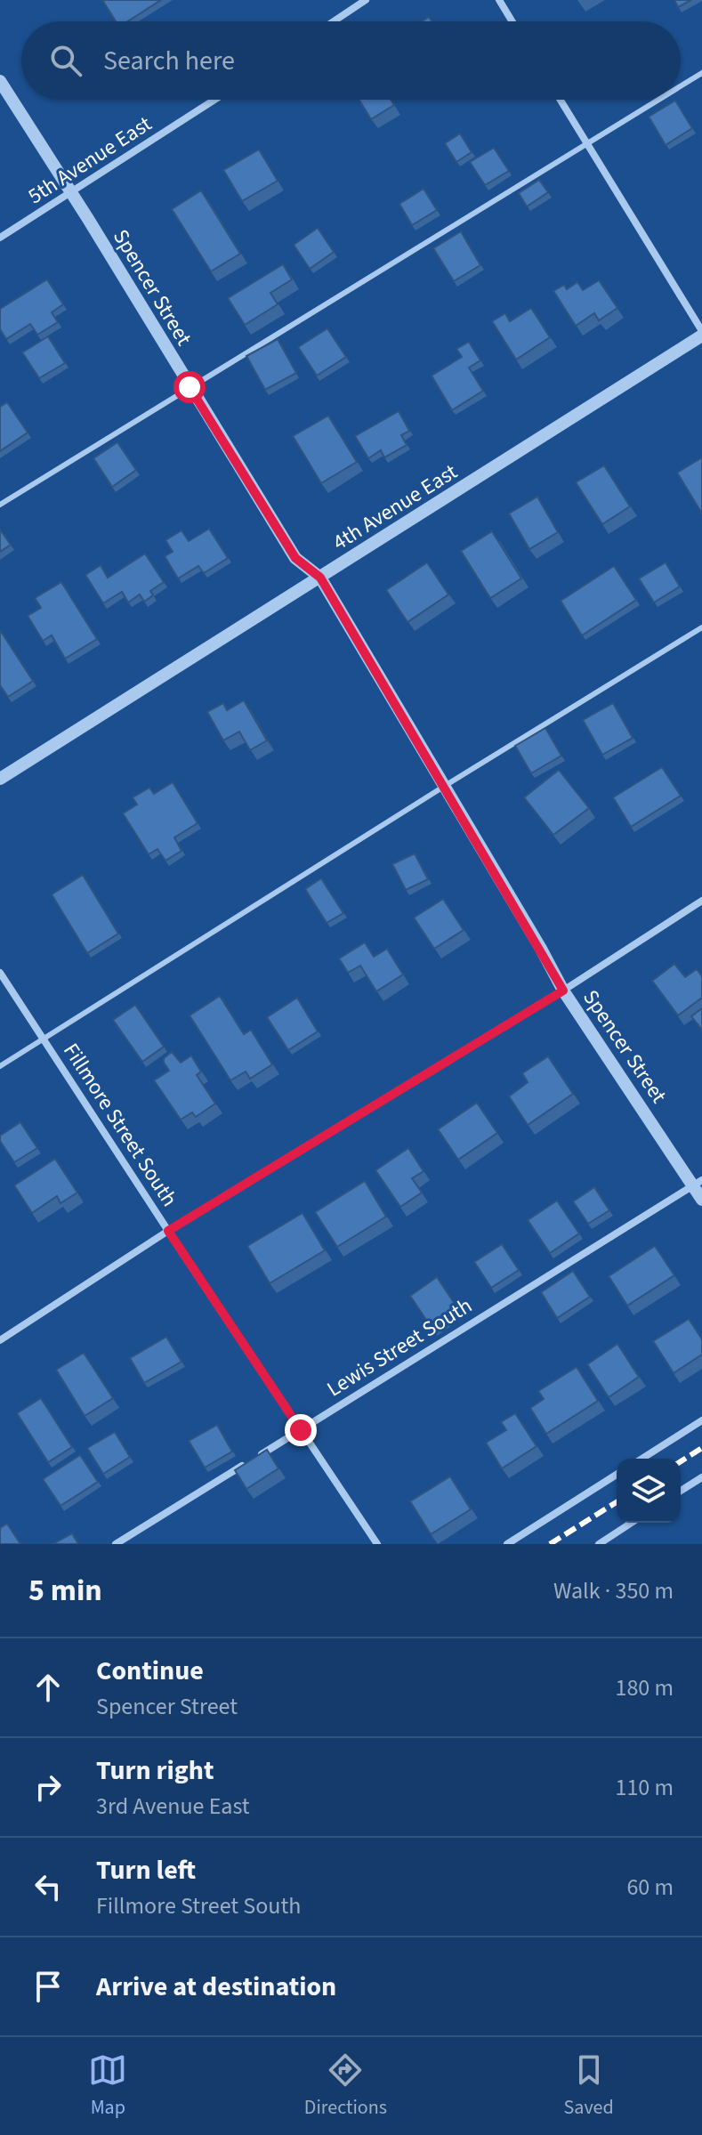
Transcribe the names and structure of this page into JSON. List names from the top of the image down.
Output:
{
  "streets": {
    "street": [
      "5th Avenue East",
      "Spencer Street",
      "4th Avenue East",
      "Fillmore Street South",
      "Lewis Street South"
    ]
  },
  "crossings": [
    ["5th Avenue East", "Spencer Street"],
    ["Spencer Street", "4th Avenue East"],
    ["Spencer Street", "Lewis Street South"],
    ["Fillmore Street South", "Lewis Street South"]
  ],
  "page": {
    "search": "Search here",
    "heading": ["5 min", "Walk · 350 m"],
    "list": [
      ["Continue", "Spencer Street", "180 m"],
      ["Turn right", "3rd Avenue East", "110 m"],
      ["Turn left", "Fillmore Street South", "60 m"],
      "Arrive at destination"
    ],
    "nav": ["Map", "Directions", "Saved"]
  }
}
